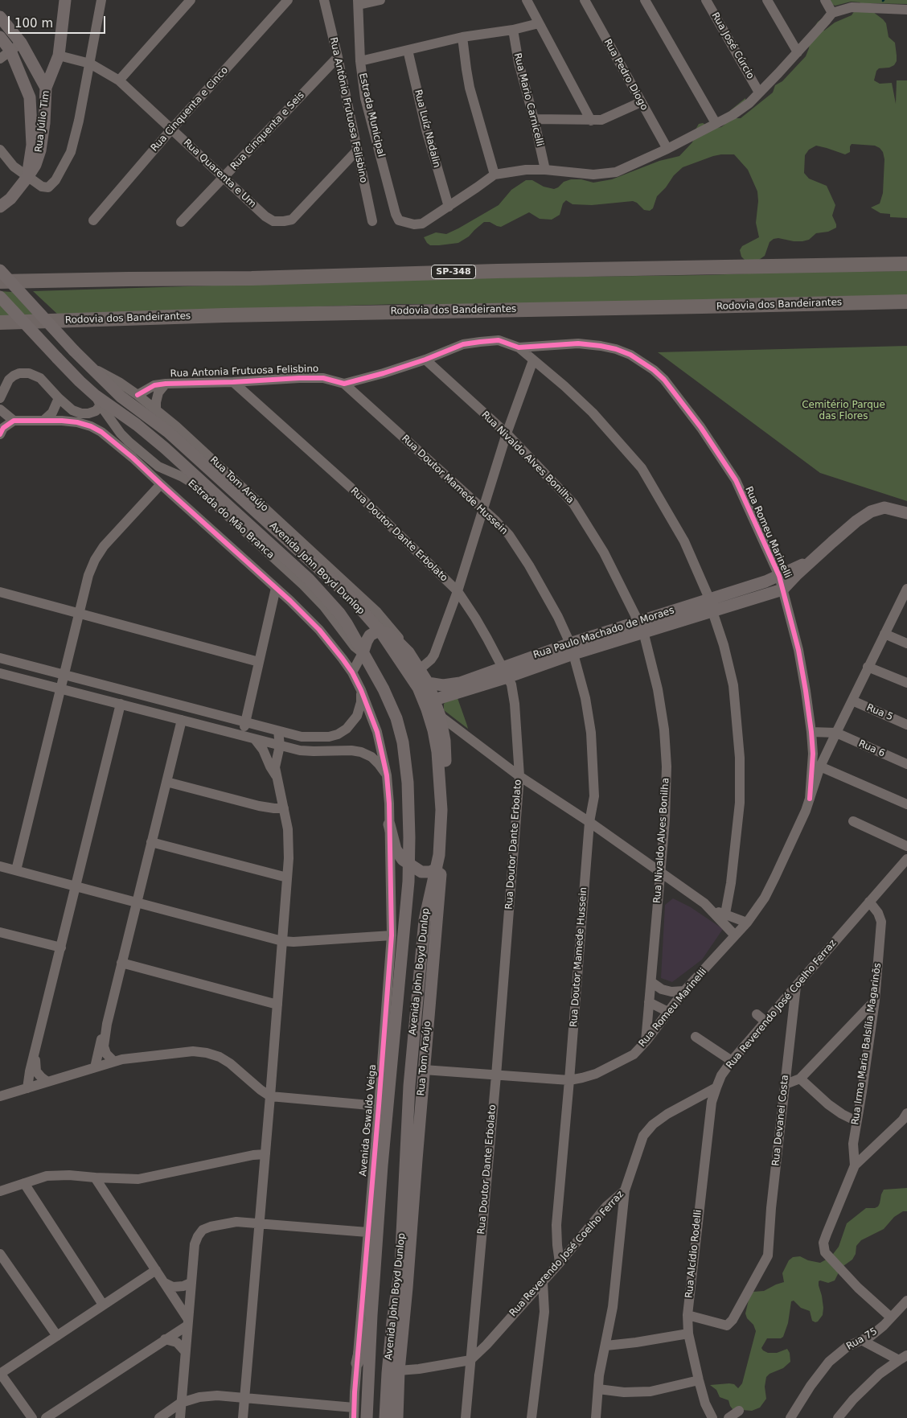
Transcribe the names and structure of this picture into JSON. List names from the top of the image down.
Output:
{
  "streets": {
    "highway": ["SP-348", "Rodovia dos Bandeirantes"],
    "main road": [
      "Rua Júlio Tim",
      "Rua Tom Araújo",
      "Avenida John Boyd Dunlop",
      "Rua Paulo Machado de Moraes"
    ],
    "street": [
      "Rua José Cúrcio",
      "Rua Pedro Diogo",
      "Rua Mario Carnicelli",
      "Rua Cinquenta e Cinco",
      "Rua Antônio Frutuosa Felisbino",
      "Estrada Municipal",
      "Rua Luíz Nadalin",
      "Rua Cinquenta e Seis",
      "Rua Quarenta e Um",
      "Rua Antonia Frutuosa Felisbino",
      "Rua Nivaldo Alves Bonilha",
      "Rua Doutor Mamede Hussein",
      "Estrada do Mão Branca",
      "Rua Romeu Marinelli",
      "Rua Doutor Dante Erbolato",
      "Rua 5",
      "Rua 6",
      "Rua Reverendo José Coelho Ferraz",
      "Rua Irma Maria Balsília Magarinõs",
      "Avenida Oswaldo Veiga",
      "Rua Devanei Costa",
      "Rua Alcídio Rodelli",
      "Rua 75"
    ]
  },
  "crossings": [
    ["Rua Cinquenta e Cinco", "Rua Quarenta e Um"],
    ["Rua Antônio Frutuosa Felisbino", "Rua Cinquenta e Seis"],
    ["Rua Antônio Frutuosa Felisbino", "Rua Quarenta e Um"],
    ["Estrada Municipal", "Rua Luíz Nadalin"],
    ["Rua Júlio Tim", "Rua Quarenta e Um"],
    ["Rua Cinquenta e Seis", "Rua Quarenta e Um"],
    ["Rua Antonia Frutuosa Felisbino", "Rua Nivaldo Alves Bonilha"],
    ["Rua Antonia Frutuosa Felisbino", "Rua Tom Araújo"],
    ["Rua Antonia Frutuosa Felisbino", "Rua Doutor Mamede Hussein"],
    ["Rua Antonia Frutuosa Felisbino", "Rua Romeu Marinelli"],
    ["Rua Antonia Frutuosa Felisbino", "Rua Doutor Dante Erbolato"],
    ["Rua Nivaldo Alves Bonilha", "Rua Romeu Marinelli"],
    ["Rua Nivaldo Alves Bonilha", "Rua Paulo Machado de Moraes"],
    ["Rua Tom Araújo", "Rua Romeu Marinelli"],
    ["Rua Tom Araújo", "Avenida John Boyd Dunlop"],
    ["Rua Tom Araújo", "Rua Paulo Machado de Moraes"],
    ["Rua Doutor Mamede Hussein", "Rua Romeu Marinelli"],
    ["Rua Doutor Mamede Hussein", "Rua Paulo Machado de Moraes"],
    ["Rua Doutor Mamede Hussein", "Rua Reverendo José Coelho Ferraz"],
    ["Estrada do Mão Branca", "Avenida John Boyd Dunlop"],
    ["Rua Romeu Marinelli", "Rua Doutor Dante Erbolato"],
    ["Rua Romeu Marinelli", "Rua Paulo Machado de Moraes"],
    ["Rua Romeu Marinelli", "Rua 5"],
    ["Rua Romeu Marinelli", "Rua 6"],
    ["Rua Doutor Dante Erbolato", "Rua Paulo Machado de Moraes"],
    ["Rua Doutor Dante Erbolato", "Rua Reverendo José Coelho Ferraz"],
    ["Rua Reverendo José Coelho Ferraz", "Rua Irma Maria Balsília Magarinõs"],
    ["Rua Reverendo José Coelho Ferraz", "Rua Devanei Costa"],
    ["Rua Reverendo José Coelho Ferraz", "Rua Alcídio Rodelli"],
    ["Rua Devanei Costa", "Rua Alcídio Rodelli"]
  ],
  "parks": ["Cemitério Parque das Flores"],
  "scale_bar": "100 m"
}
